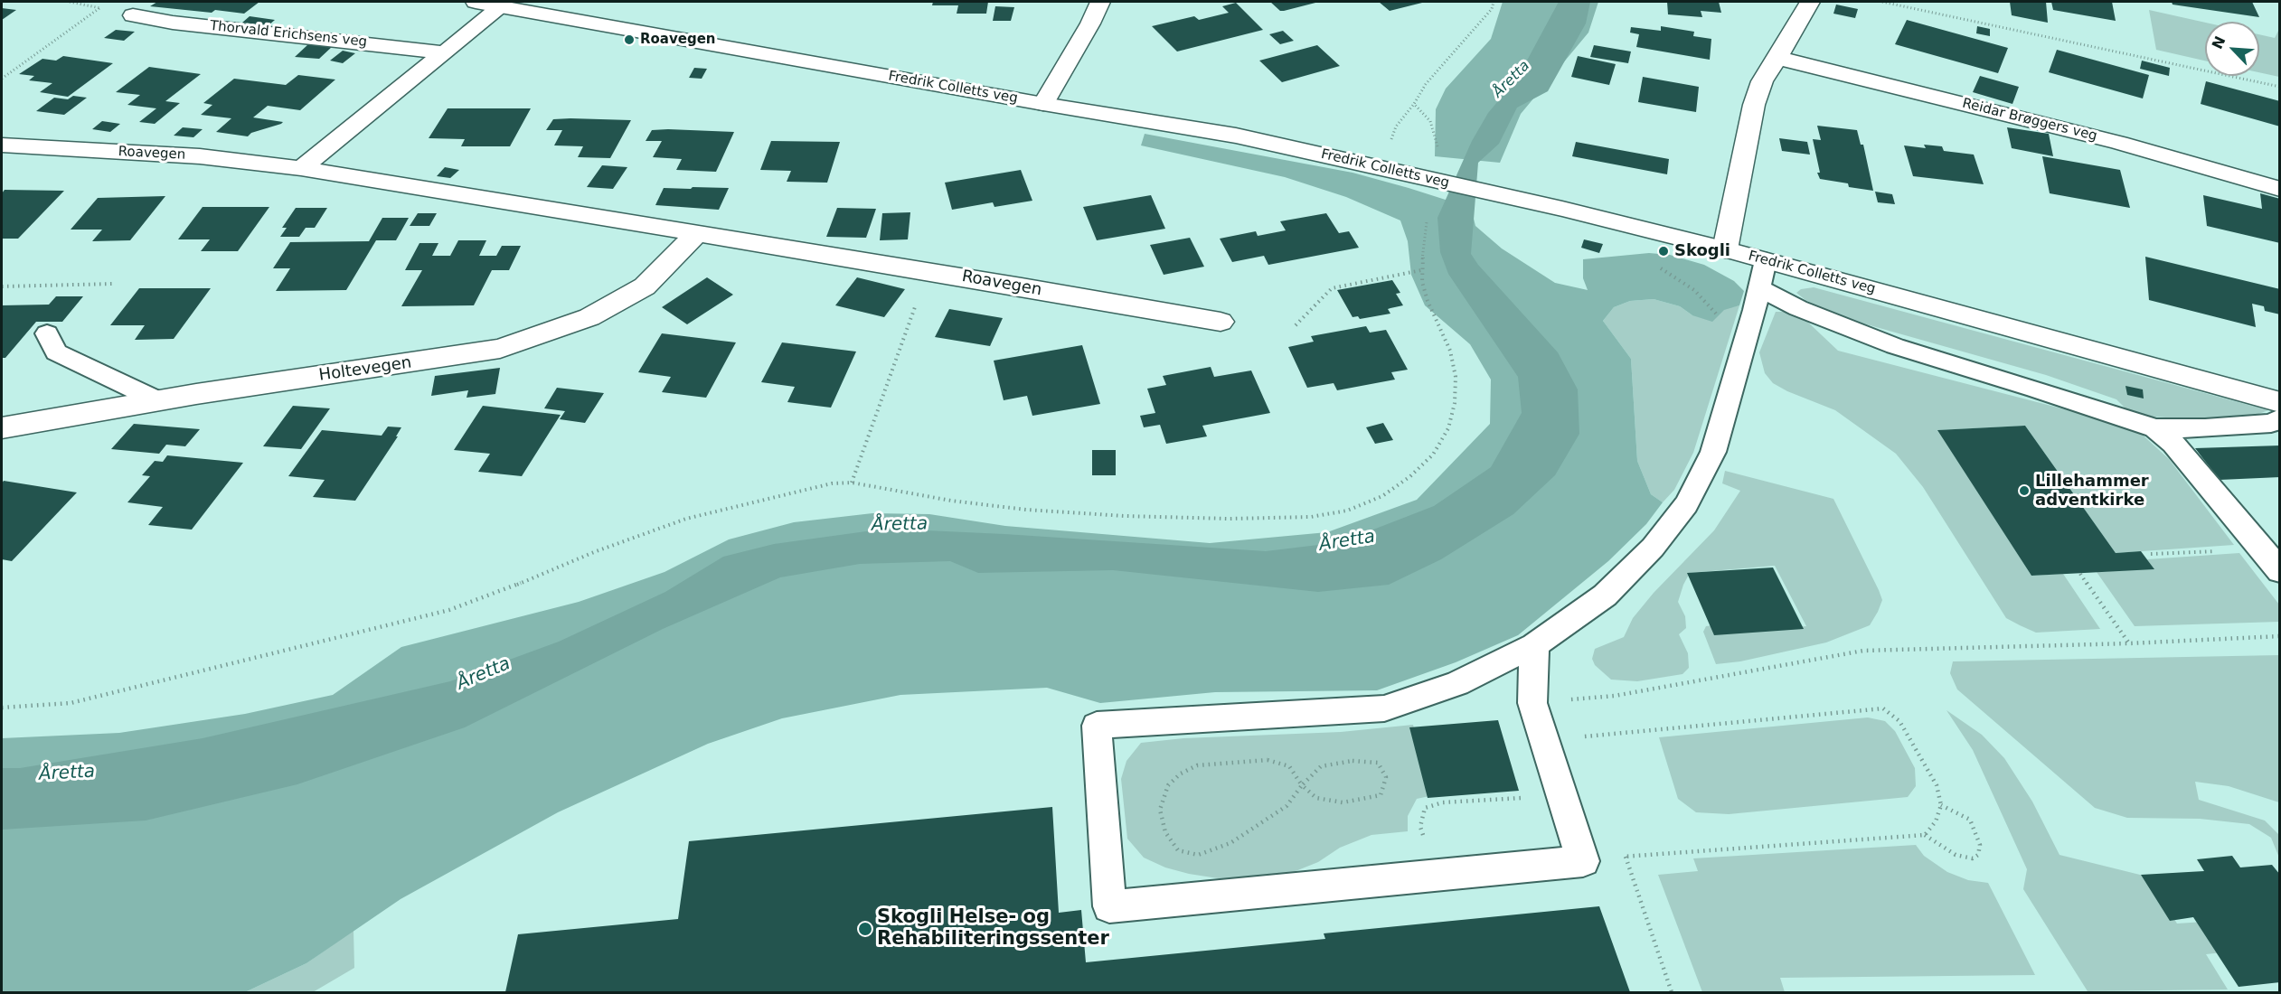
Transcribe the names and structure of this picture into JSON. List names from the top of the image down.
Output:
{
  "streets": {
    "street": [
      "Thorvald Erichsens veg",
      "Fredrik Colletts veg",
      "Reidar Brøggers veg",
      "Roavegen",
      "Holtevegen"
    ]
  },
  "crossings": [
    ["Roavegen", "Holtevegen"]
  ],
  "water": ["Åretta"],
  "places": [
    "Roavegen",
    "Skogli",
    "Lillehammer adventkirke",
    "Skogli Helse- og Rehabiliteringssenter"
  ],
  "north": "top left"
}
